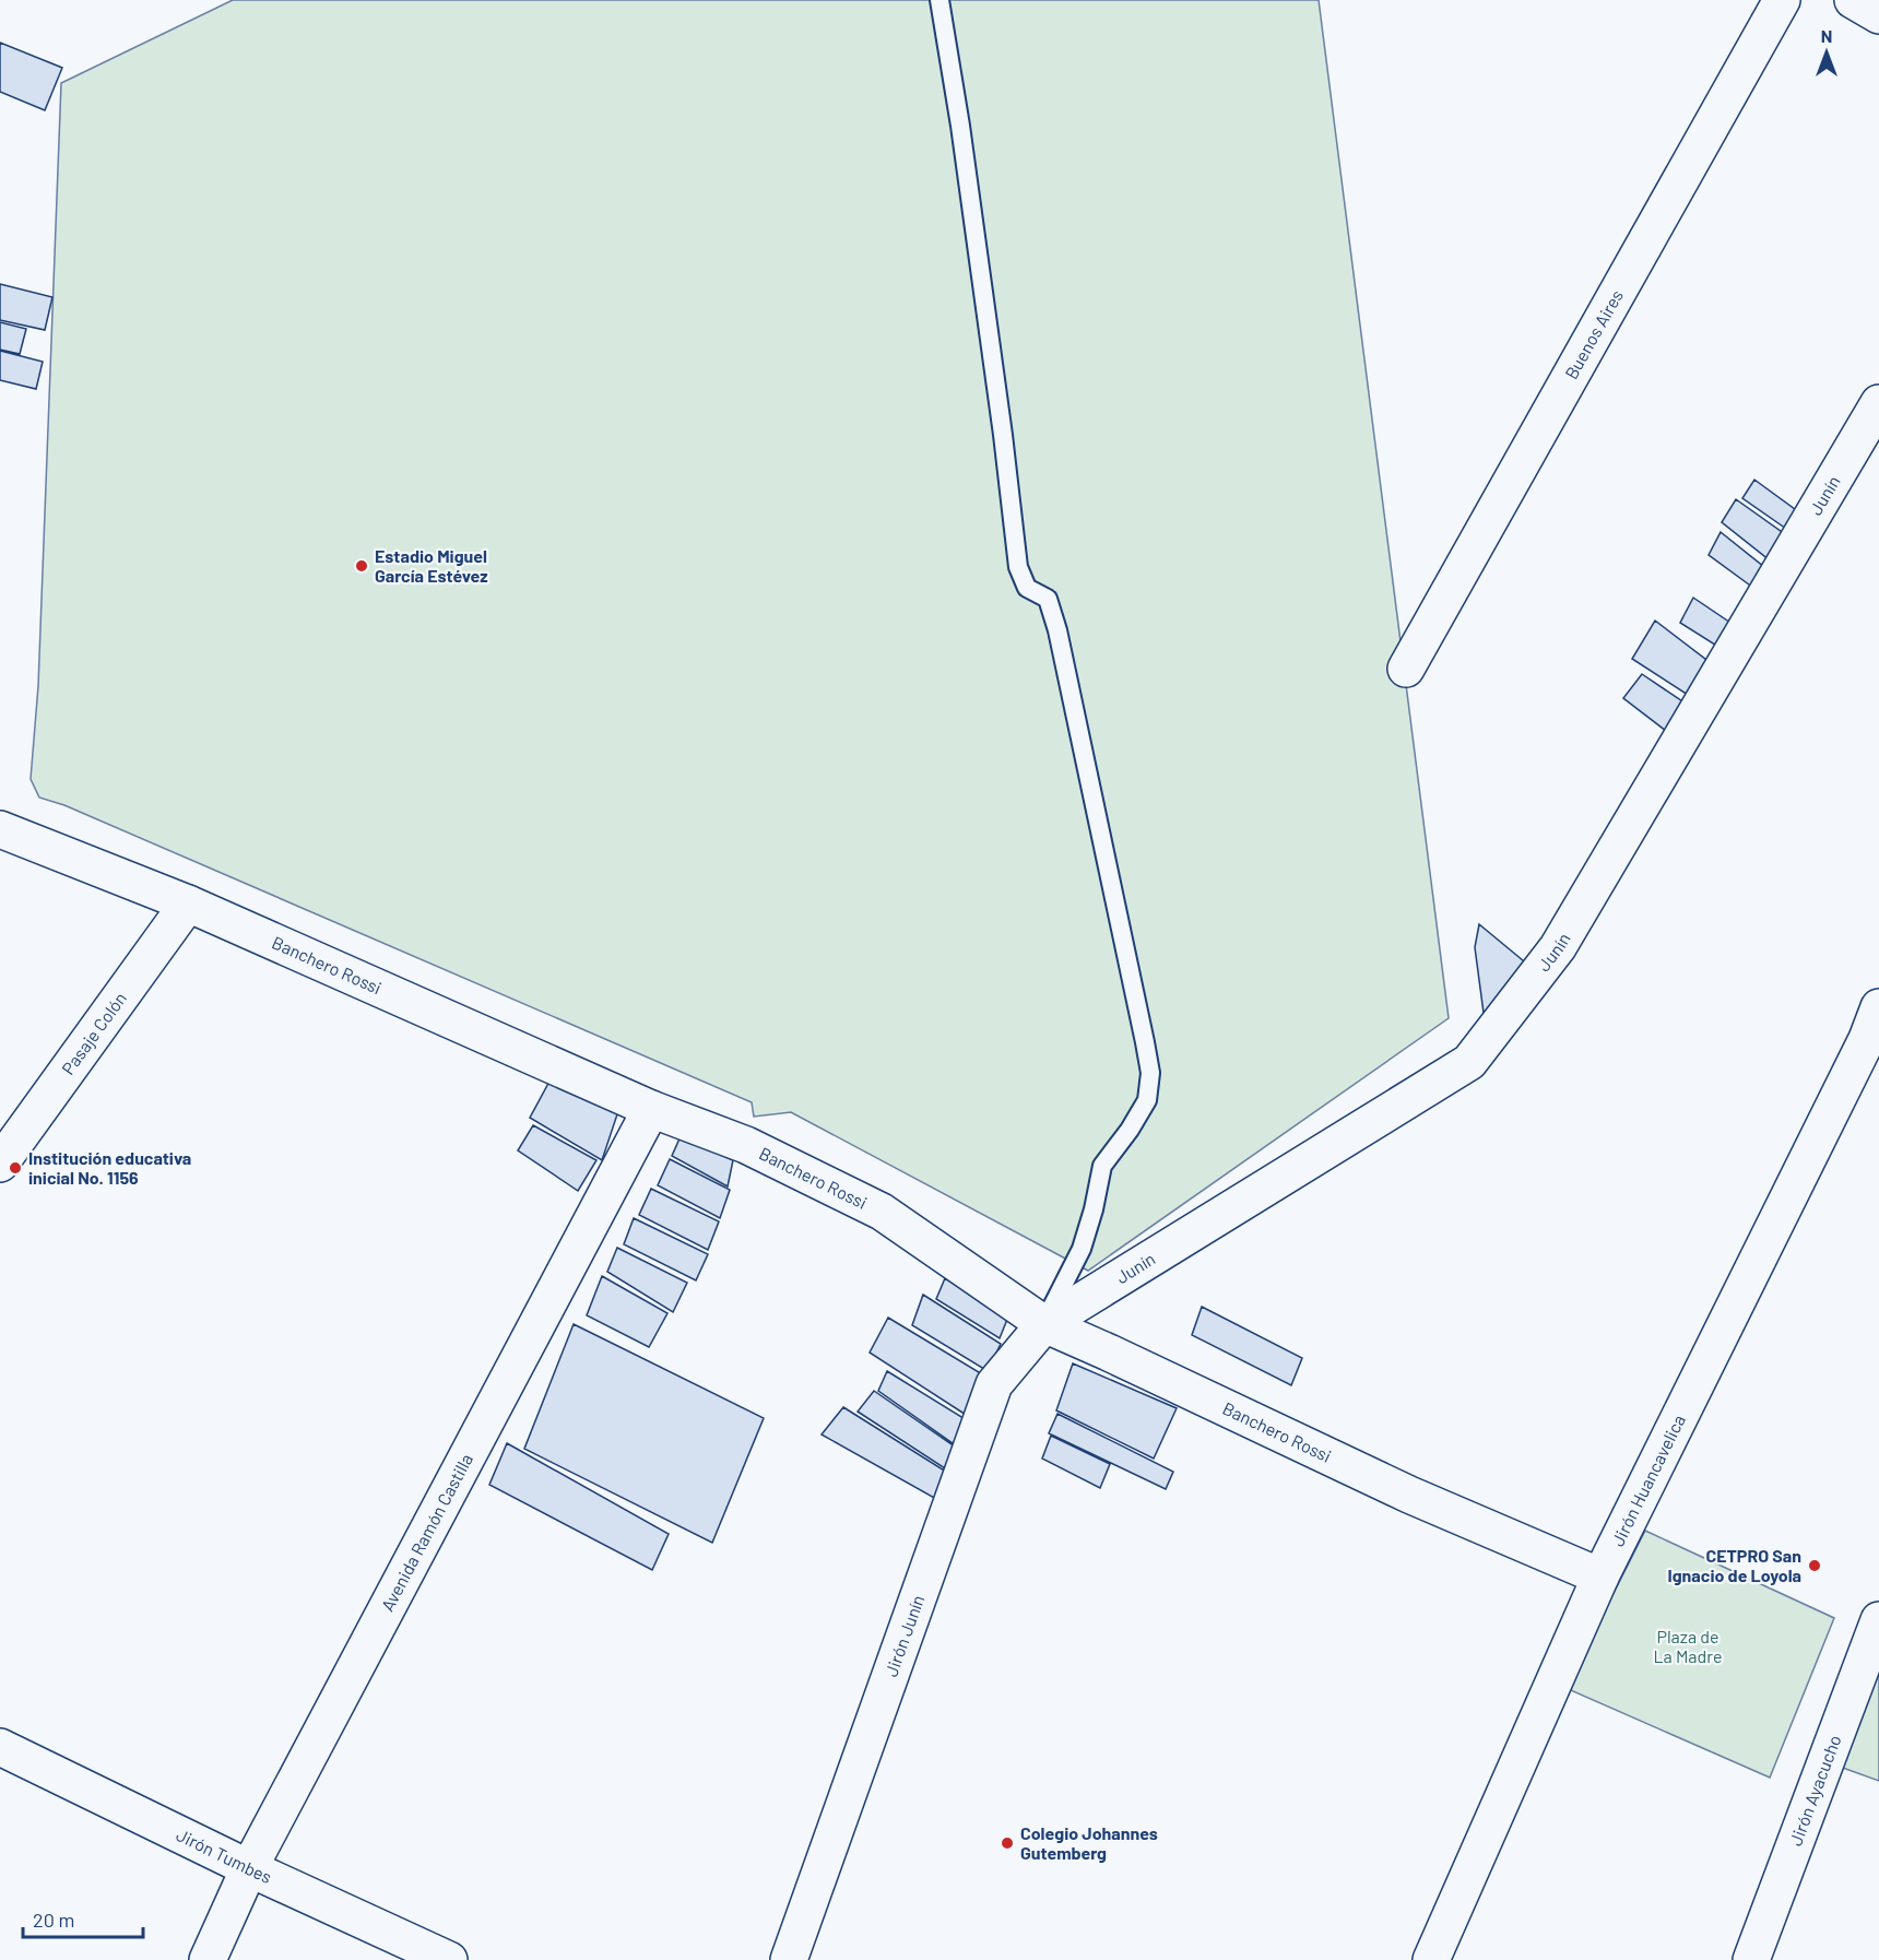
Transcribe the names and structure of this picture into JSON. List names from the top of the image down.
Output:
{
  "streets": {
    "street": [
      "Buenos Aires",
      "Junín",
      "Banchero Rossi",
      "Pasaje Colón",
      "Jirón Huancavelica",
      "Avenida Ramón Castilla",
      "Jirón Junín",
      "Jirón Ayacucho",
      "Jirón Tumbes"
    ]
  },
  "crossings": [
    ["Junín", "Banchero Rossi"],
    ["Junín", "Jirón Junín"],
    ["Banchero Rossi", "Pasaje Colón"],
    ["Banchero Rossi", "Jirón Huancavelica"],
    ["Banchero Rossi", "Avenida Ramón Castilla"],
    ["Banchero Rossi", "Jirón Junín"],
    ["Avenida Ramón Castilla", "Jirón Tumbes"]
  ],
  "parks": ["Plaza de La Madre"],
  "places": [
    "Estadio Miguel García Estévez",
    "Institución educativa inicial No. 1156",
    "CETPRO San Ignacio de Loyola",
    "Colegio Johannes Gutemberg"
  ],
  "scale_bar": "20 m",
  "north": "top"
}
